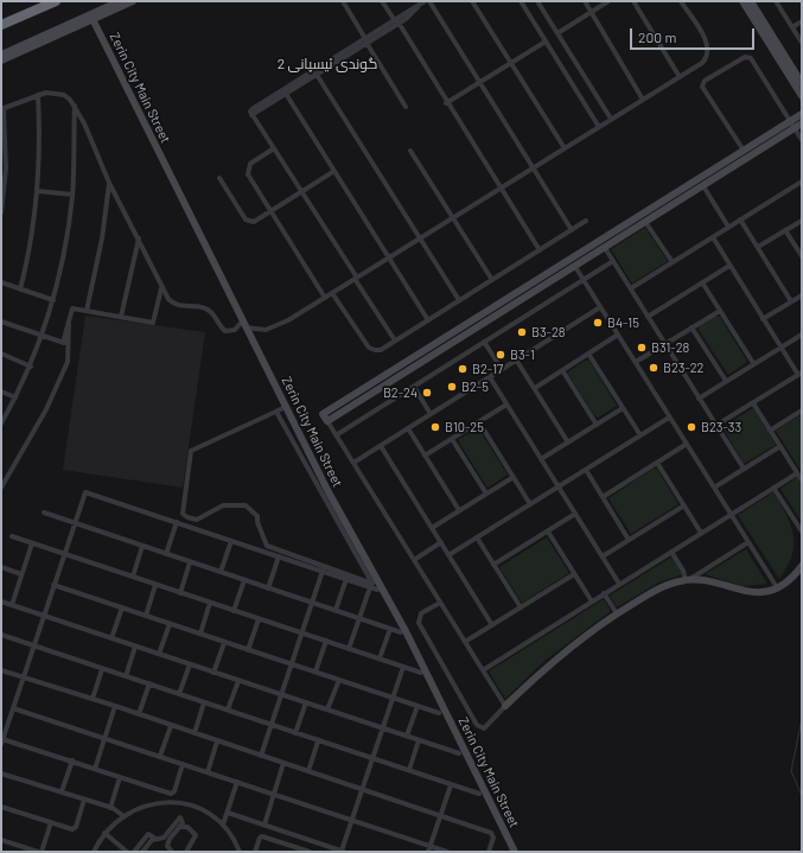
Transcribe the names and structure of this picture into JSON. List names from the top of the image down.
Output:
{
  "streets": {
    "street": ["Zerin City Main Street"]
  },
  "districts": ["گوندی ئیسپانی 2"],
  "places": [
    "B4-15",
    "B3-28",
    "B31-28",
    "B3-1",
    "B23-22",
    "B2-17",
    "B2-5",
    "B2-24",
    "B10-25",
    "B23-33"
  ],
  "scale_bar": "200 m"
}
